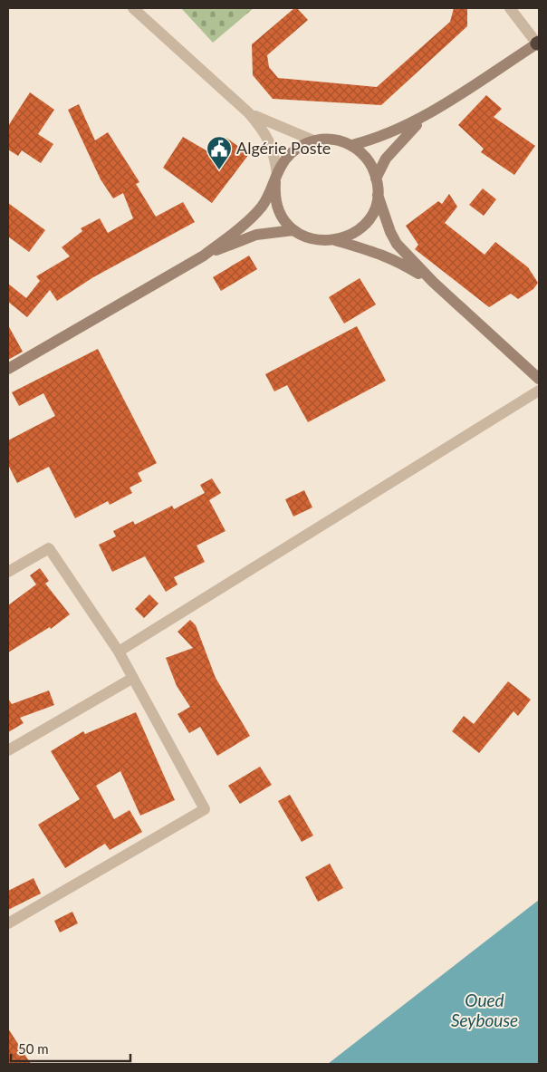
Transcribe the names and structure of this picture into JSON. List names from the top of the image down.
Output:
{
  "water": ["Oued Seybouse"],
  "places": {
    "public building": ["Algérie Poste"]
  },
  "scale_bar": "50 m"
}
